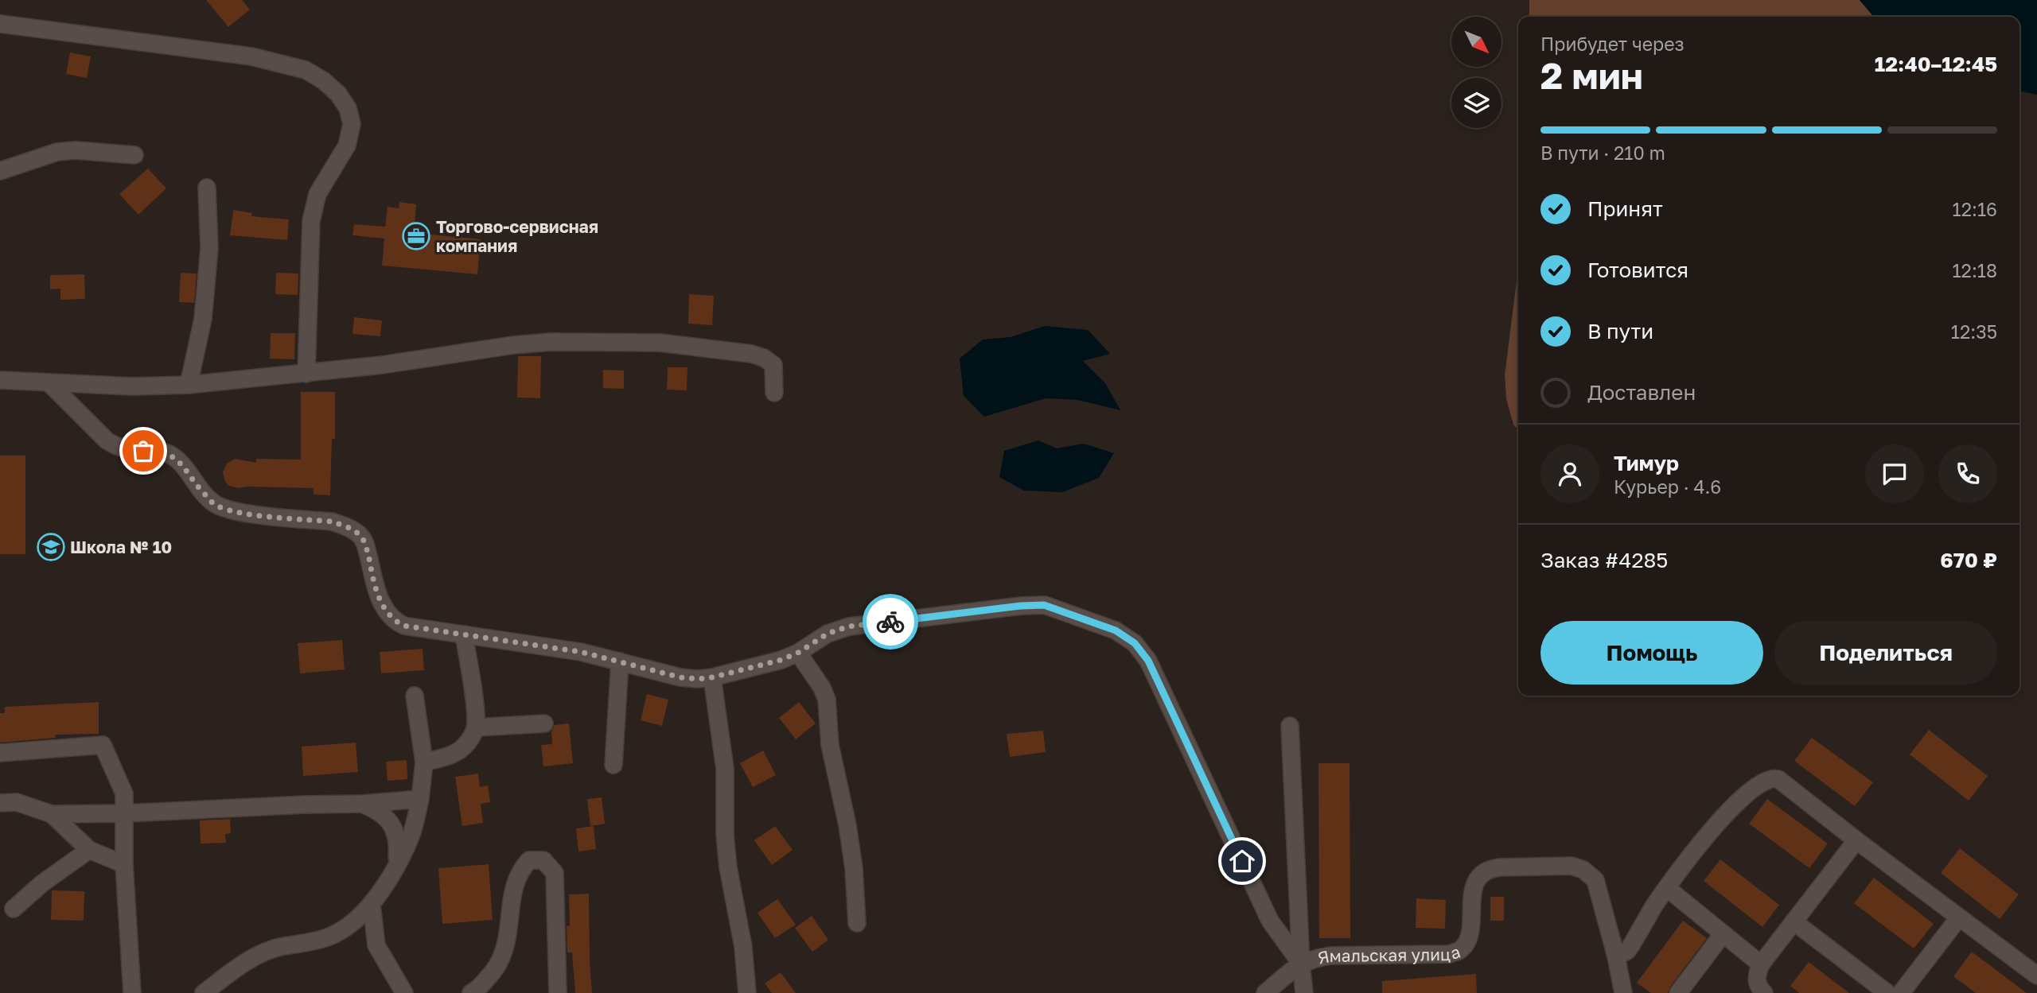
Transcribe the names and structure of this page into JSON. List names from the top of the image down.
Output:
{
  "streets": {
    "street": ["Ямальская улица"]
  },
  "places": {
    "office": ["Торгово-сервисная компания"],
    "school or university": ["Школа № 10"]
  },
  "north": "bottom right",
  "page": {
    "heading": ["2 мин", "Прибудет через", "12:40–12:45"],
    "panel": [
      "Тимур",
      "Курьер · 4.6",
      "Заказ #4285",
      "670 ₽"
    ],
    "bar": "В пути · 210 m",
    "list": [
      ["Принят", "12:16"],
      ["Готовится", "12:18"],
      ["В пути", "12:35"],
      "Доставлен"
    ],
    "buttons": ["Помощь", "Поделиться"]
  }
}
